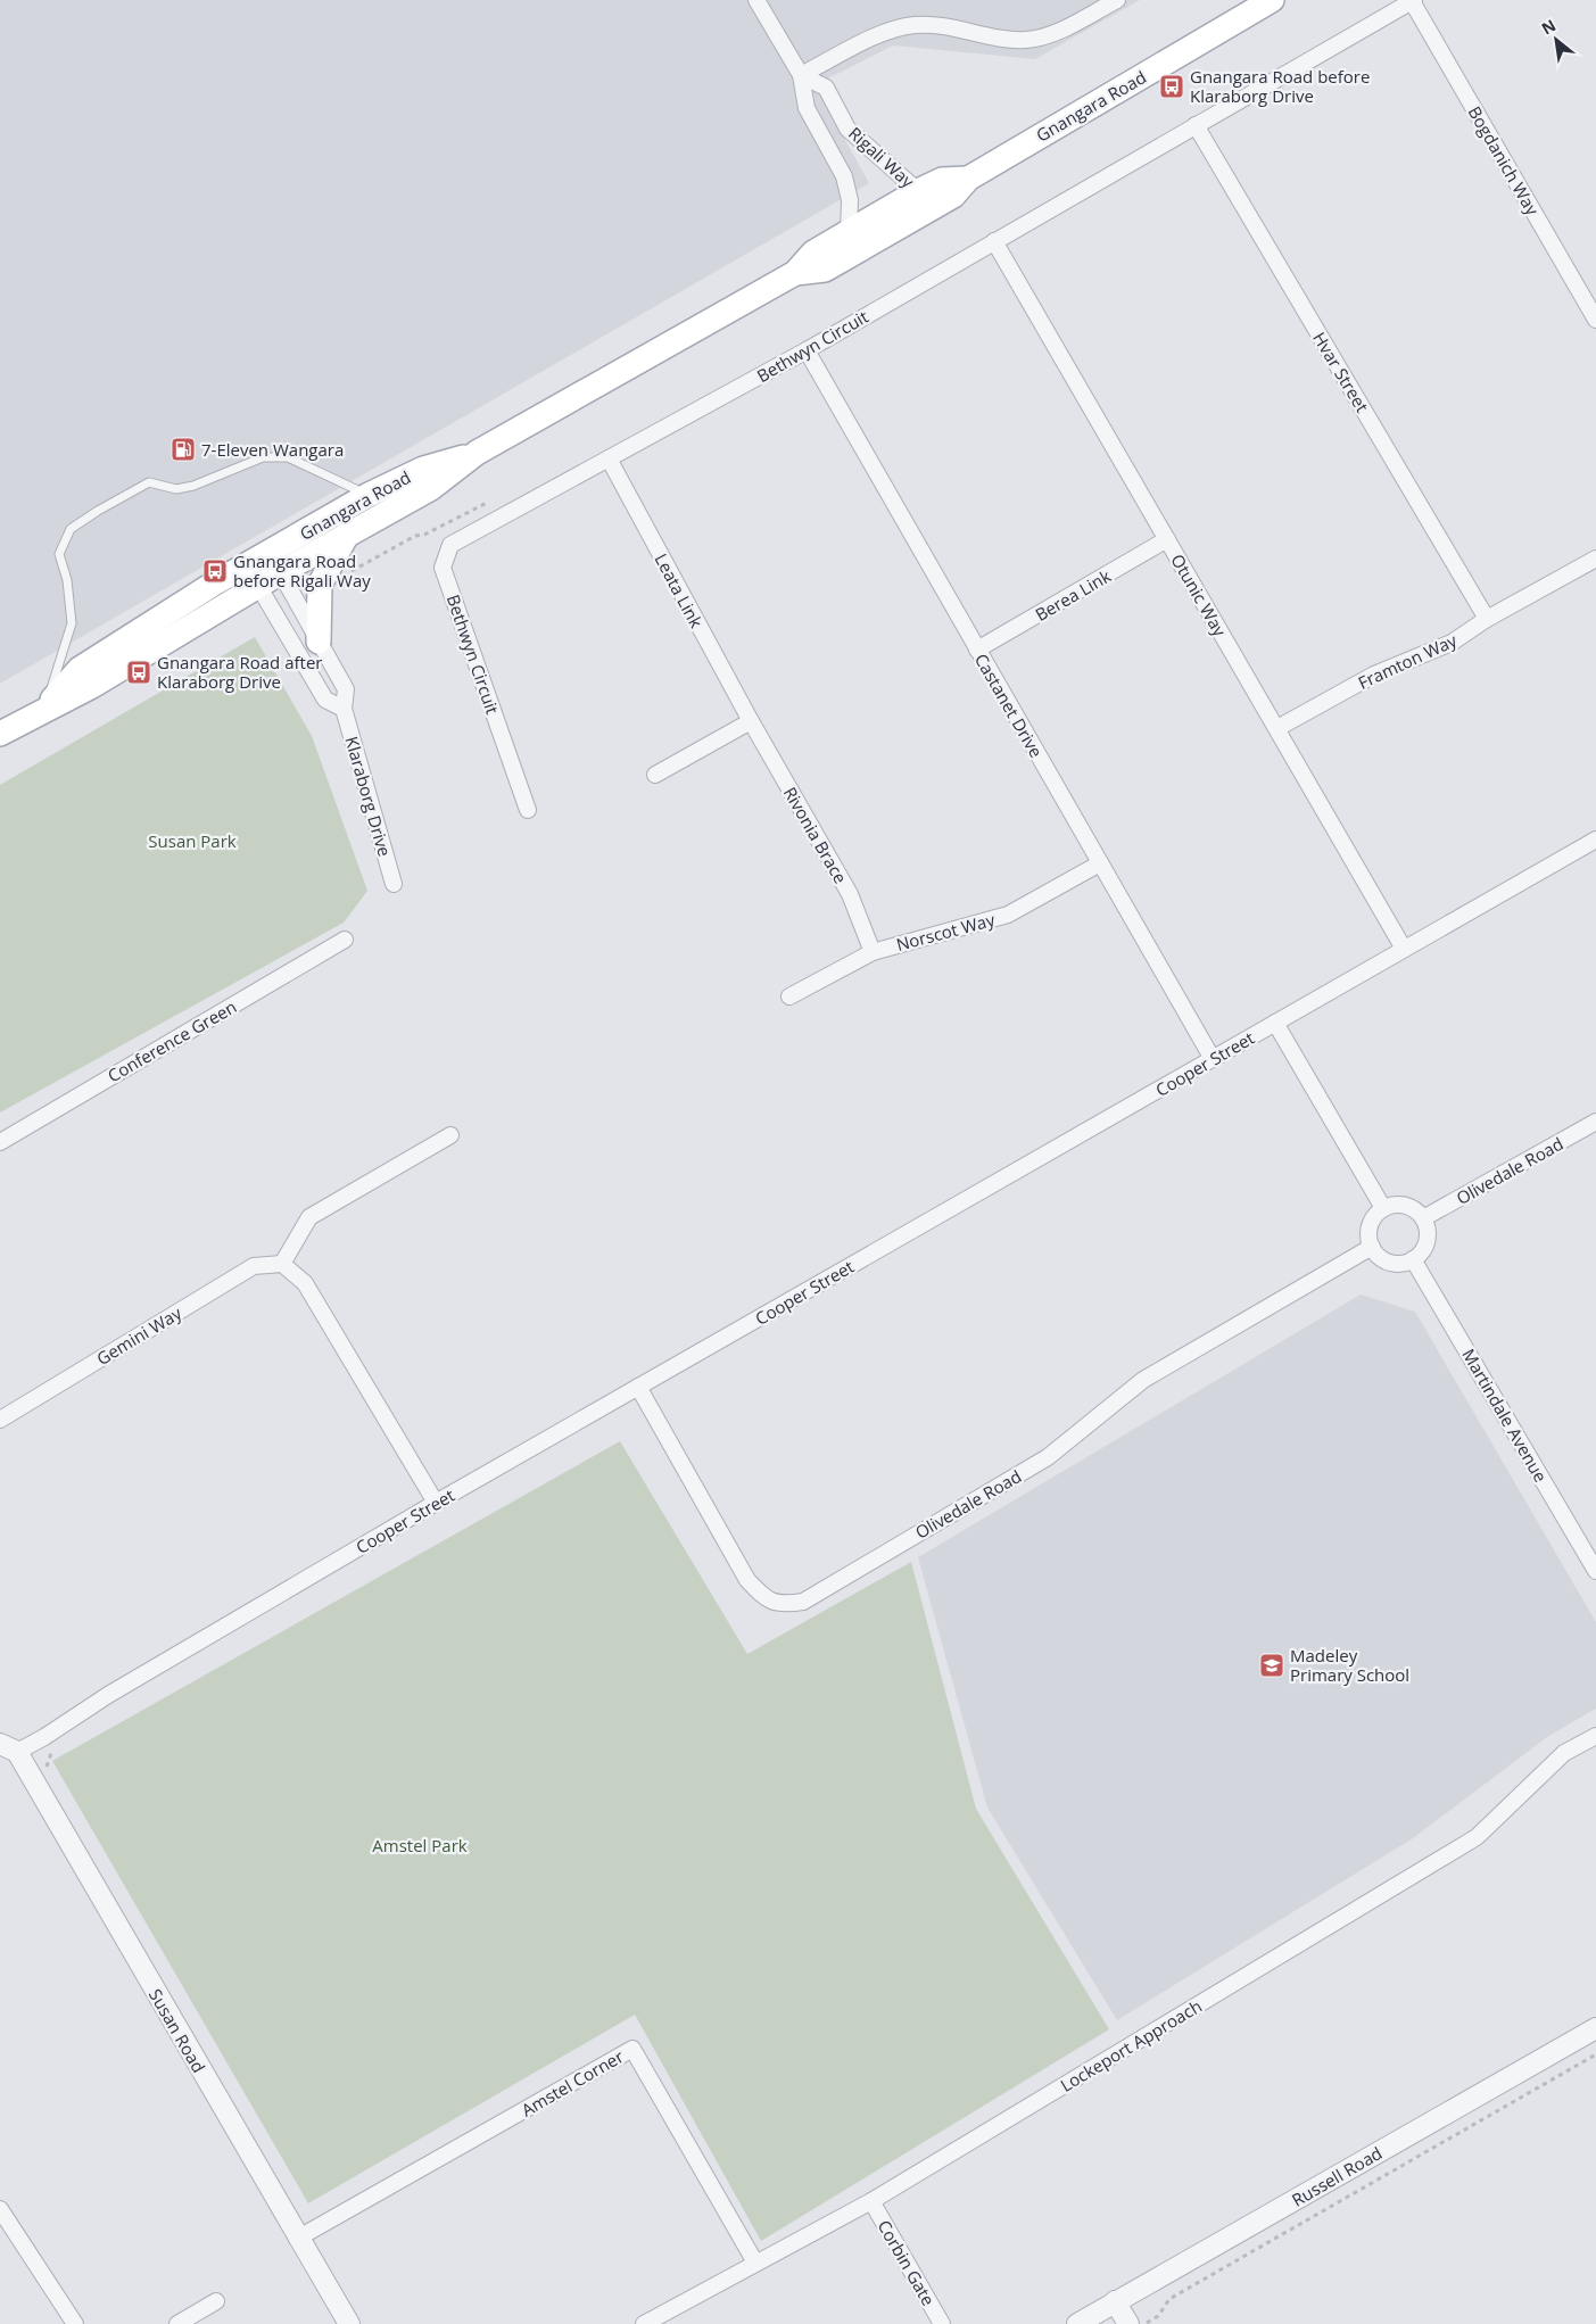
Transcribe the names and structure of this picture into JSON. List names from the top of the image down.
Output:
{
  "streets": {
    "main road": ["Gnangara Road"],
    "street": [
      "Rigali Way",
      "Bogdanich Way",
      "Bethwyn Circuit",
      "Hvar Street",
      "Leata Link",
      "Berea Link",
      "Otunic Way",
      "Framton Way",
      "Castanet Drive",
      "Klaraborg Drive",
      "Rivonia Brace",
      "Norscot Way",
      "Conference Green",
      "Cooper Street",
      "Olivedale Road",
      "Gemini Way",
      "Martindale Avenue",
      "Susan Road",
      "Lockeport Approach",
      "Amstel Corner",
      "Russell Road",
      "Corbin Gate"
    ]
  },
  "crossings": [
    ["Gnangara Road", "Rigali Way"],
    ["Gnangara Road", "Klaraborg Drive"],
    ["Bogdanich Way", "Bethwyn Circuit"],
    ["Bethwyn Circuit", "Hvar Street"],
    ["Bethwyn Circuit", "Leata Link"],
    ["Bethwyn Circuit", "Otunic Way"],
    ["Bethwyn Circuit", "Castanet Drive"],
    ["Hvar Street", "Framton Way"],
    ["Leata Link", "Rivonia Brace"],
    ["Berea Link", "Otunic Way"],
    ["Berea Link", "Castanet Drive"],
    ["Otunic Way", "Framton Way"],
    ["Otunic Way", "Cooper Street"],
    ["Castanet Drive", "Norscot Way"],
    ["Castanet Drive", "Cooper Street"],
    ["Rivonia Brace", "Norscot Way"],
    ["Cooper Street", "Olivedale Road"],
    ["Cooper Street", "Susan Road"],
    ["Olivedale Road", "Martindale Avenue"],
    ["Susan Road", "Amstel Corner"],
    ["Lockeport Approach", "Amstel Corner"],
    ["Lockeport Approach", "Corbin Gate"]
  ],
  "parks": ["Susan Park", "Amstel Park"],
  "places": {
    "bus stop": ["Gnangara Road before Klaraborg Drive", "Gnangara Road before Rigali Way", "Gnangara Road after Klaraborg Drive"],
    "fuel station": ["7-Eleven Wangara"],
    "school or university": ["Madeley Primary School"]
  },
  "north": "top left"
}
